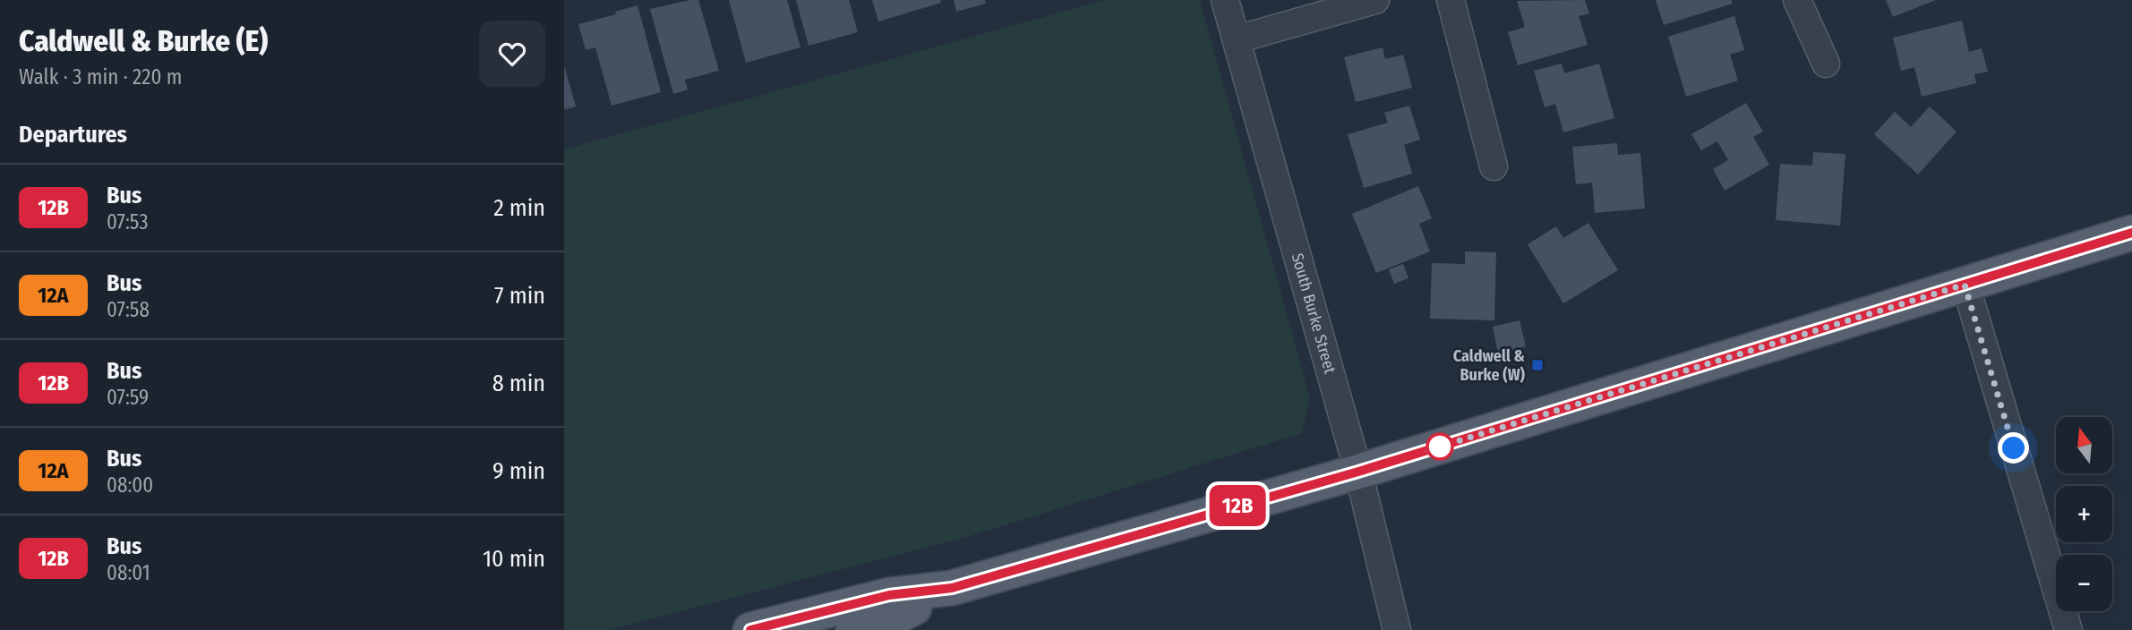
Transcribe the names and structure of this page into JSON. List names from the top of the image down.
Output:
{
  "streets": {
    "street": ["South Burke Street"]
  },
  "places": {
    "transit": ["Caldwell & Burke (W)"]
  },
  "lines": ["bus line 12B"],
  "north": "top",
  "page": {
    "heading": [
      ["Caldwell & Burke (E)", "Walk · 3 min · 220 m"],
      "Departures"
    ],
    "on_map": "12B",
    "list": [
      {
        "mark": "12B",
        "name": "Bus",
        "note": "07:53",
        "value": "2 min"
      },
      {
        "mark": "12A",
        "name": "Bus",
        "note": "07:58",
        "value": "7 min"
      },
      {
        "mark": "12B",
        "name": "Bus",
        "note": "07:59",
        "value": "8 min"
      },
      {
        "mark": "12A",
        "name": "Bus",
        "note": "08:00",
        "value": "9 min"
      },
      {
        "mark": "12B",
        "name": "Bus",
        "note": "08:01",
        "value": "10 min"
      }
    ],
    "map_buttons": ["+", "−"]
  }
}
